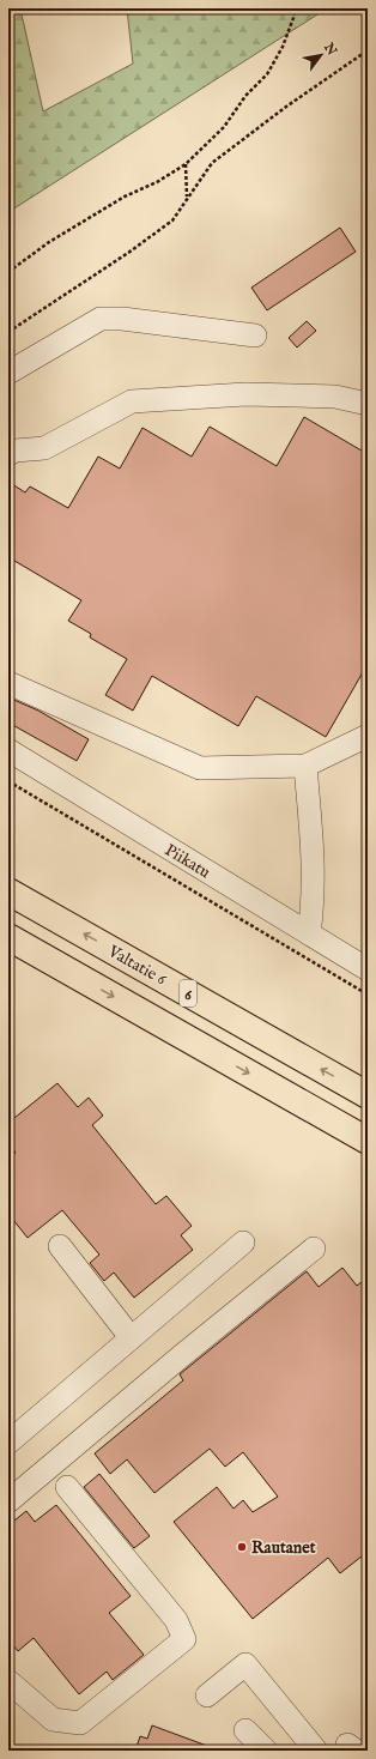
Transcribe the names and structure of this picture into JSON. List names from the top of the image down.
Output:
{
  "streets": {
    "highway": ["Valtatie 6", "6"],
    "street": ["Piikatu"]
  },
  "places": ["Rautanet"],
  "north": "top right"
}
